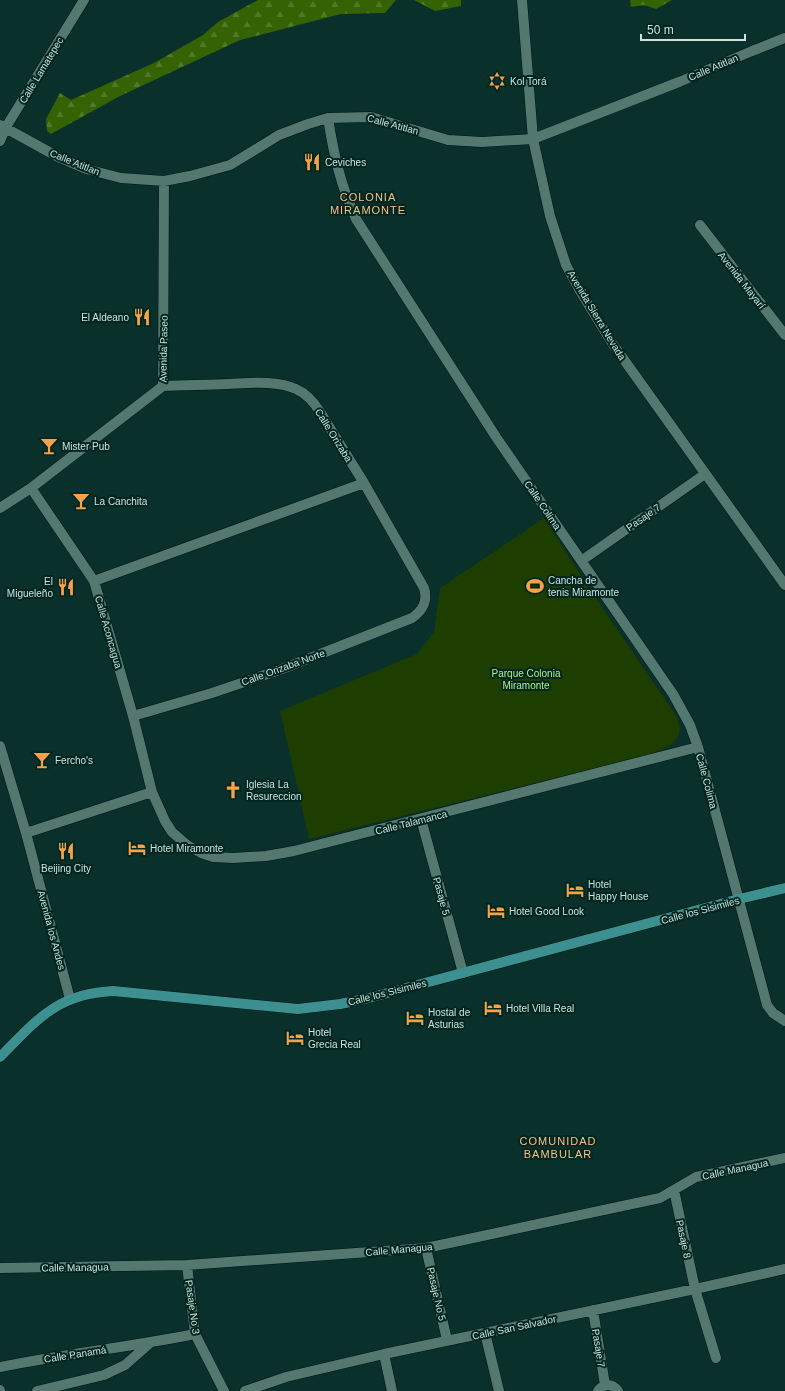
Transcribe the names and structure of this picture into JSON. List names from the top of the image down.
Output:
{
  "streets": {
    "main road": ["Calle los Sisimiles"],
    "street": [
      "Calle Atitlan",
      "Calle Lamatepec",
      "Avenida Mayarí",
      "Avenida Sierra Nevada",
      "Avenida Paseo",
      "Calle Orizaba",
      "Calle Colima",
      "Pasaje 7",
      "Calle Aconcagua",
      "Calle Orizaba Norte",
      "Calle Talamanca",
      "Pasaje 5",
      "Avenida los Andes",
      "Calle Managua",
      "Pasaje 8",
      "Pasaje No 5",
      "Pasaje No 3",
      "Calle San Salvador",
      "Calle Panamá"
    ]
  },
  "crossings": [
    ["Calle Atitlan", "Calle Lamatepec"],
    ["Calle Atitlan", "Avenida Sierra Nevada"],
    ["Calle Atitlan", "Avenida Paseo"],
    ["Calle Atitlan", "Calle Colima"],
    ["Avenida Sierra Nevada", "Pasaje 7"],
    ["Avenida Paseo", "Calle Orizaba"],
    ["Avenida Paseo", "Calle Aconcagua"],
    ["Calle Orizaba", "Calle Orizaba Norte"],
    ["Calle Colima", "Pasaje 7"],
    ["Calle Colima", "Calle Talamanca"],
    ["Calle Colima", "Calle los Sisimiles"],
    ["Pasaje 7", "Calle San Salvador"],
    ["Calle Aconcagua", "Calle Orizaba Norte"],
    ["Calle Aconcagua", "Calle Talamanca"],
    ["Calle Talamanca", "Pasaje 5"],
    ["Pasaje 5", "Calle los Sisimiles"],
    ["Calle los Sisimiles", "Avenida los Andes"],
    ["Calle Managua", "Pasaje 8"],
    ["Calle Managua", "Pasaje No 5"],
    ["Calle Managua", "Pasaje No 3"],
    ["Pasaje 8", "Calle San Salvador"],
    ["Pasaje No 5", "Calle San Salvador"],
    ["Pasaje No 3", "Calle Panamá"]
  ],
  "districts": ["COLONIA MIRAMONTE", "COMUNIDAD BAMBULAR"],
  "parks": ["Parque Colonia Miramonte"],
  "places": {
    "synagogue": ["Kol Torá"],
    "restaurant": [
      "Ceviches",
      "El Aldeano",
      "El Migueleño",
      "Beijing City"
    ],
    "bar": ["Mister Pub", "La Canchita", "Fercho's"],
    "sports": ["Cancha de tenis Miramonte"],
    "church": ["Iglesia La Resureccion"],
    "hotel": [
      "Hotel Miramonte",
      "Hotel Happy House",
      "Hotel Good Look",
      "Hotel Villa Real",
      "Hostal de Asturias",
      "Hotel Grecia Real"
    ]
  },
  "scale_bar": "50 m"
}
